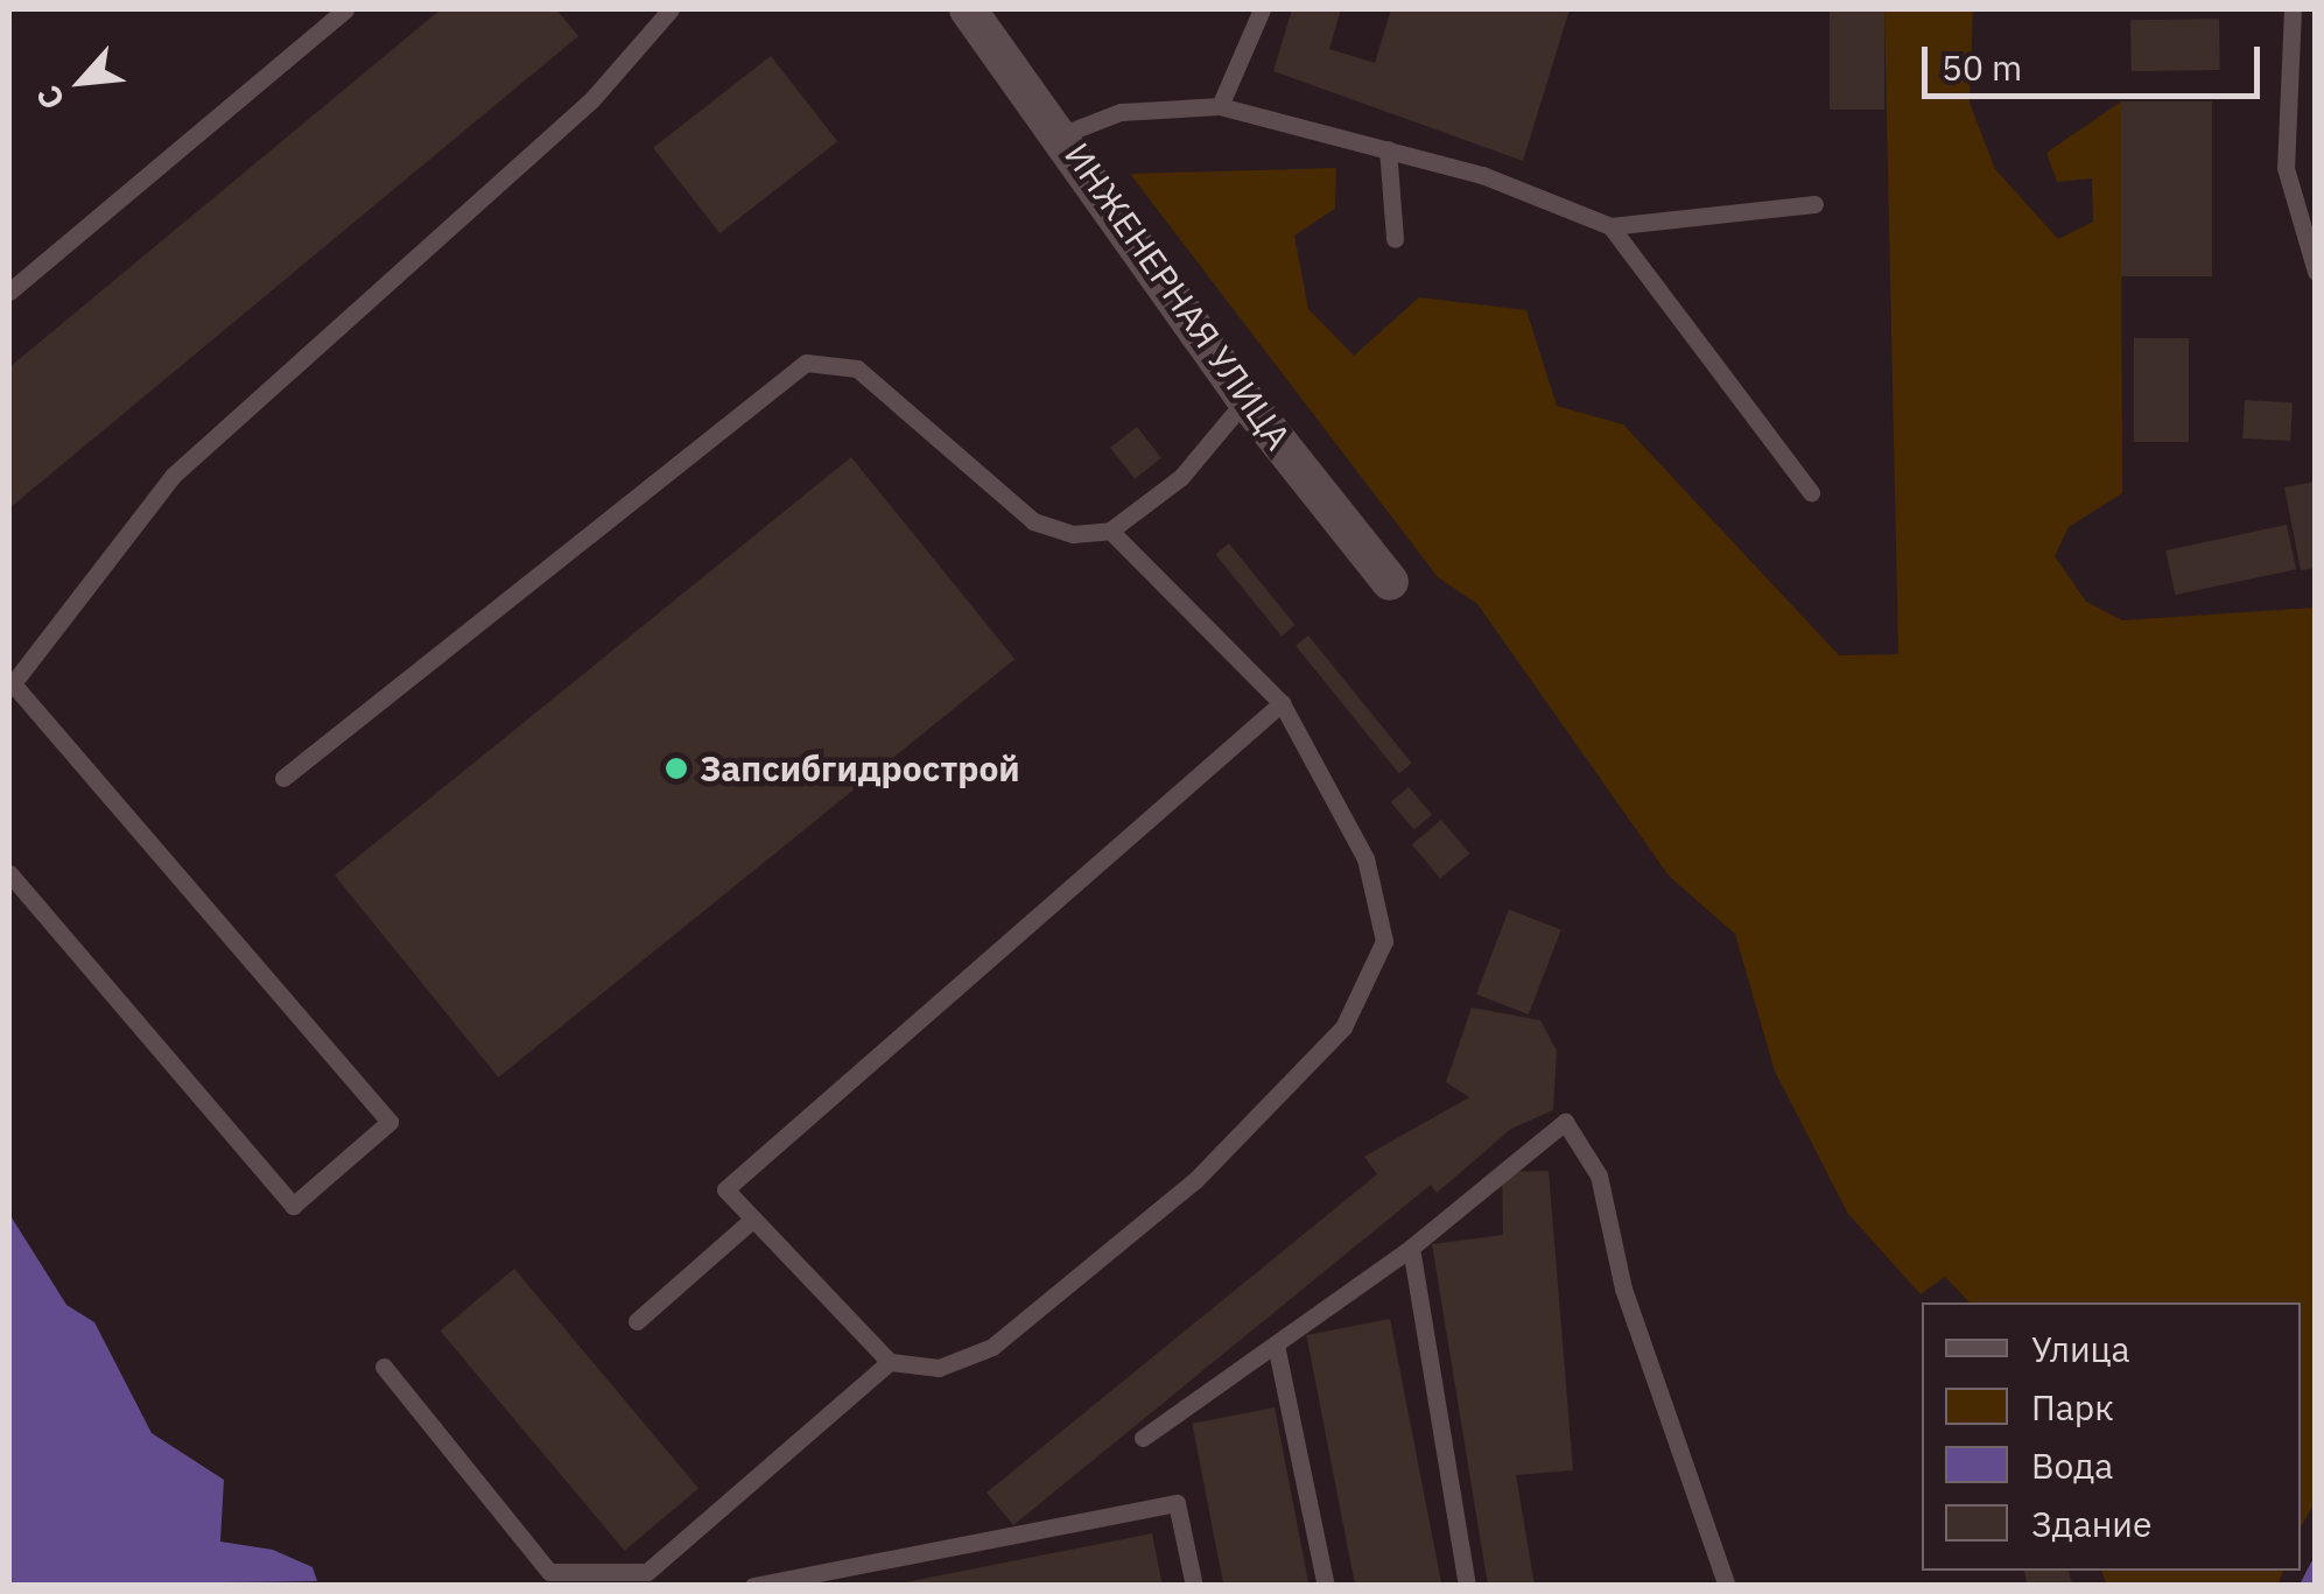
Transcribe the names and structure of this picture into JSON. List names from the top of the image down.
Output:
{
  "streets": {
    "street": ["ИНЖЕНЕРНАЯ УЛИЦА"]
  },
  "places": ["Запсибгидрострой"],
  "legend": [
    "Улица",
    "Парк",
    "Вода",
    "Здание"
  ],
  "scale_bar": "50 m",
  "north": "bottom left"
}
